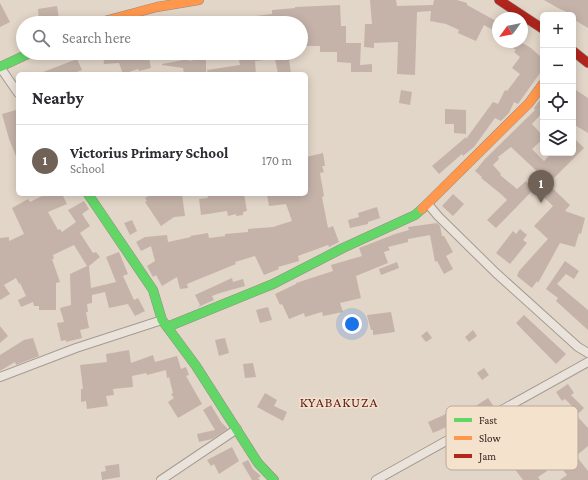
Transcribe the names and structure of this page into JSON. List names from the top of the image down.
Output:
{
  "districts": ["KYABAKUZA"],
  "legend": ["Fast", "Slow", "Jam"],
  "north": "bottom left",
  "page": {
    "map_buttons": ["+", "−"],
    "search": "Search here",
    "heading": "Nearby",
    "list": [
      {
        "mark": "1",
        "name": "Victorius Primary School",
        "note": "School",
        "value": "170 m"
      }
    ],
    "pins": "1"
  }
}
